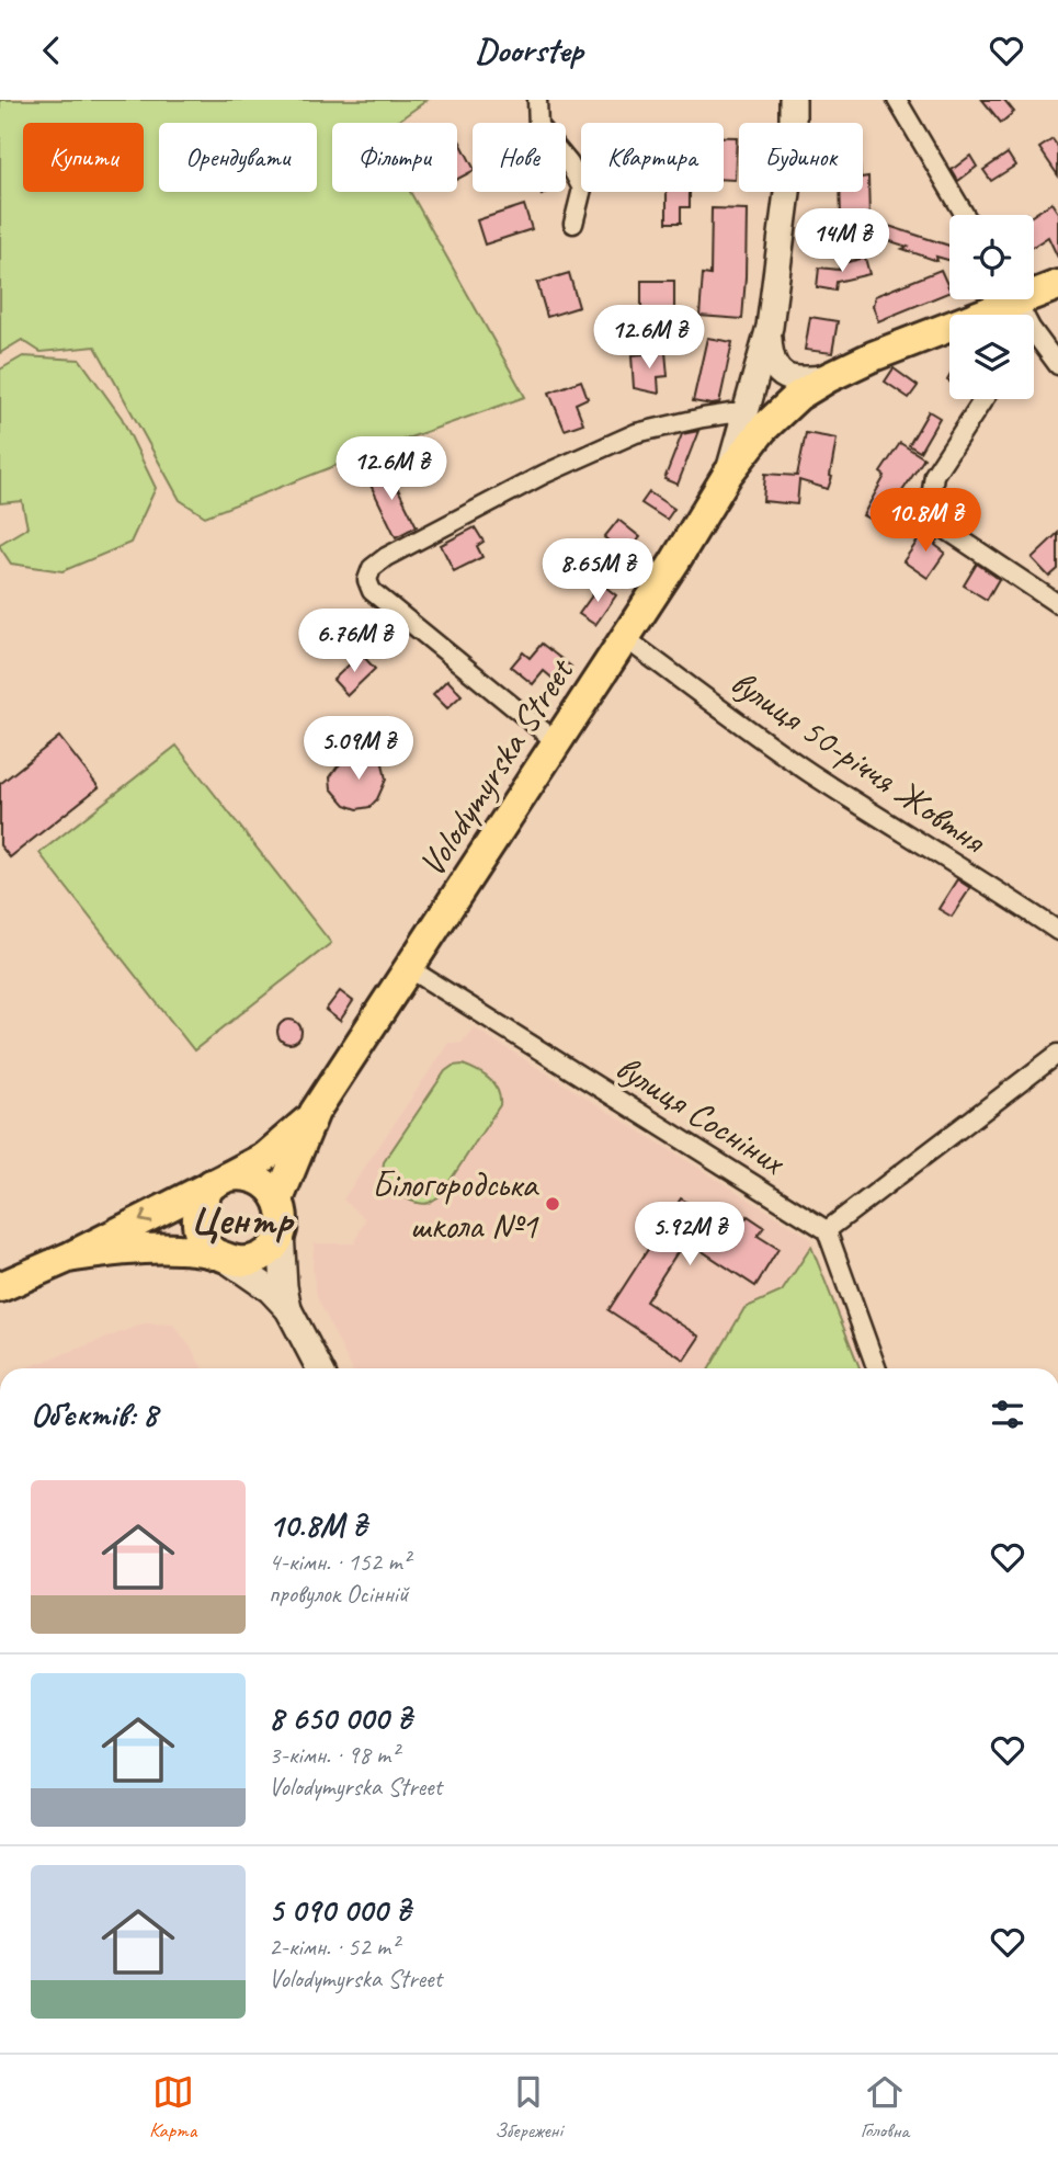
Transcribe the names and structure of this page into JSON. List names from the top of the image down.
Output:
{
  "streets": {
    "main road": ["Volodymyrska Street"],
    "street": ["вулиця 50-річчя Жовтня", "вулиця Сосніних"]
  },
  "crossings": [
    ["вулиця 50-річчя Жовтня", "Volodymyrska Street"],
    ["Volodymyrska Street", "вулиця Сосніних"]
  ],
  "districts": ["Центр"],
  "places": ["Білогородська школа №1"],
  "page": {
    "header": "Doorstep",
    "chip": [
      "Купити",
      "Орендувати",
      "Фільтри",
      "Нове",
      "Квартира",
      "Будинок"
    ],
    "price": [
      "14M ₴",
      "12.6M ₴",
      "12.6M ₴",
      "10.8M ₴",
      "8.65M ₴",
      "6.76M ₴",
      "5.09M ₴",
      "5.92M ₴"
    ],
    "heading": "Об’єктів: 8",
    "list": [
      {
        "name": "10.8M ₴",
        "note": "4-кімн. · 152 m² · провулок Осінній"
      },
      {
        "name": "8 650 000 ₴",
        "note": "3-кімн. · 98 m² · Volodymyrska Street"
      },
      {
        "name": "5 090 000 ₴",
        "note": "2-кімн. · 52 m² · Volodymyrska Street"
      }
    ],
    "tabs": ["Карта", "Збережені", "Головна"]
  }
}
